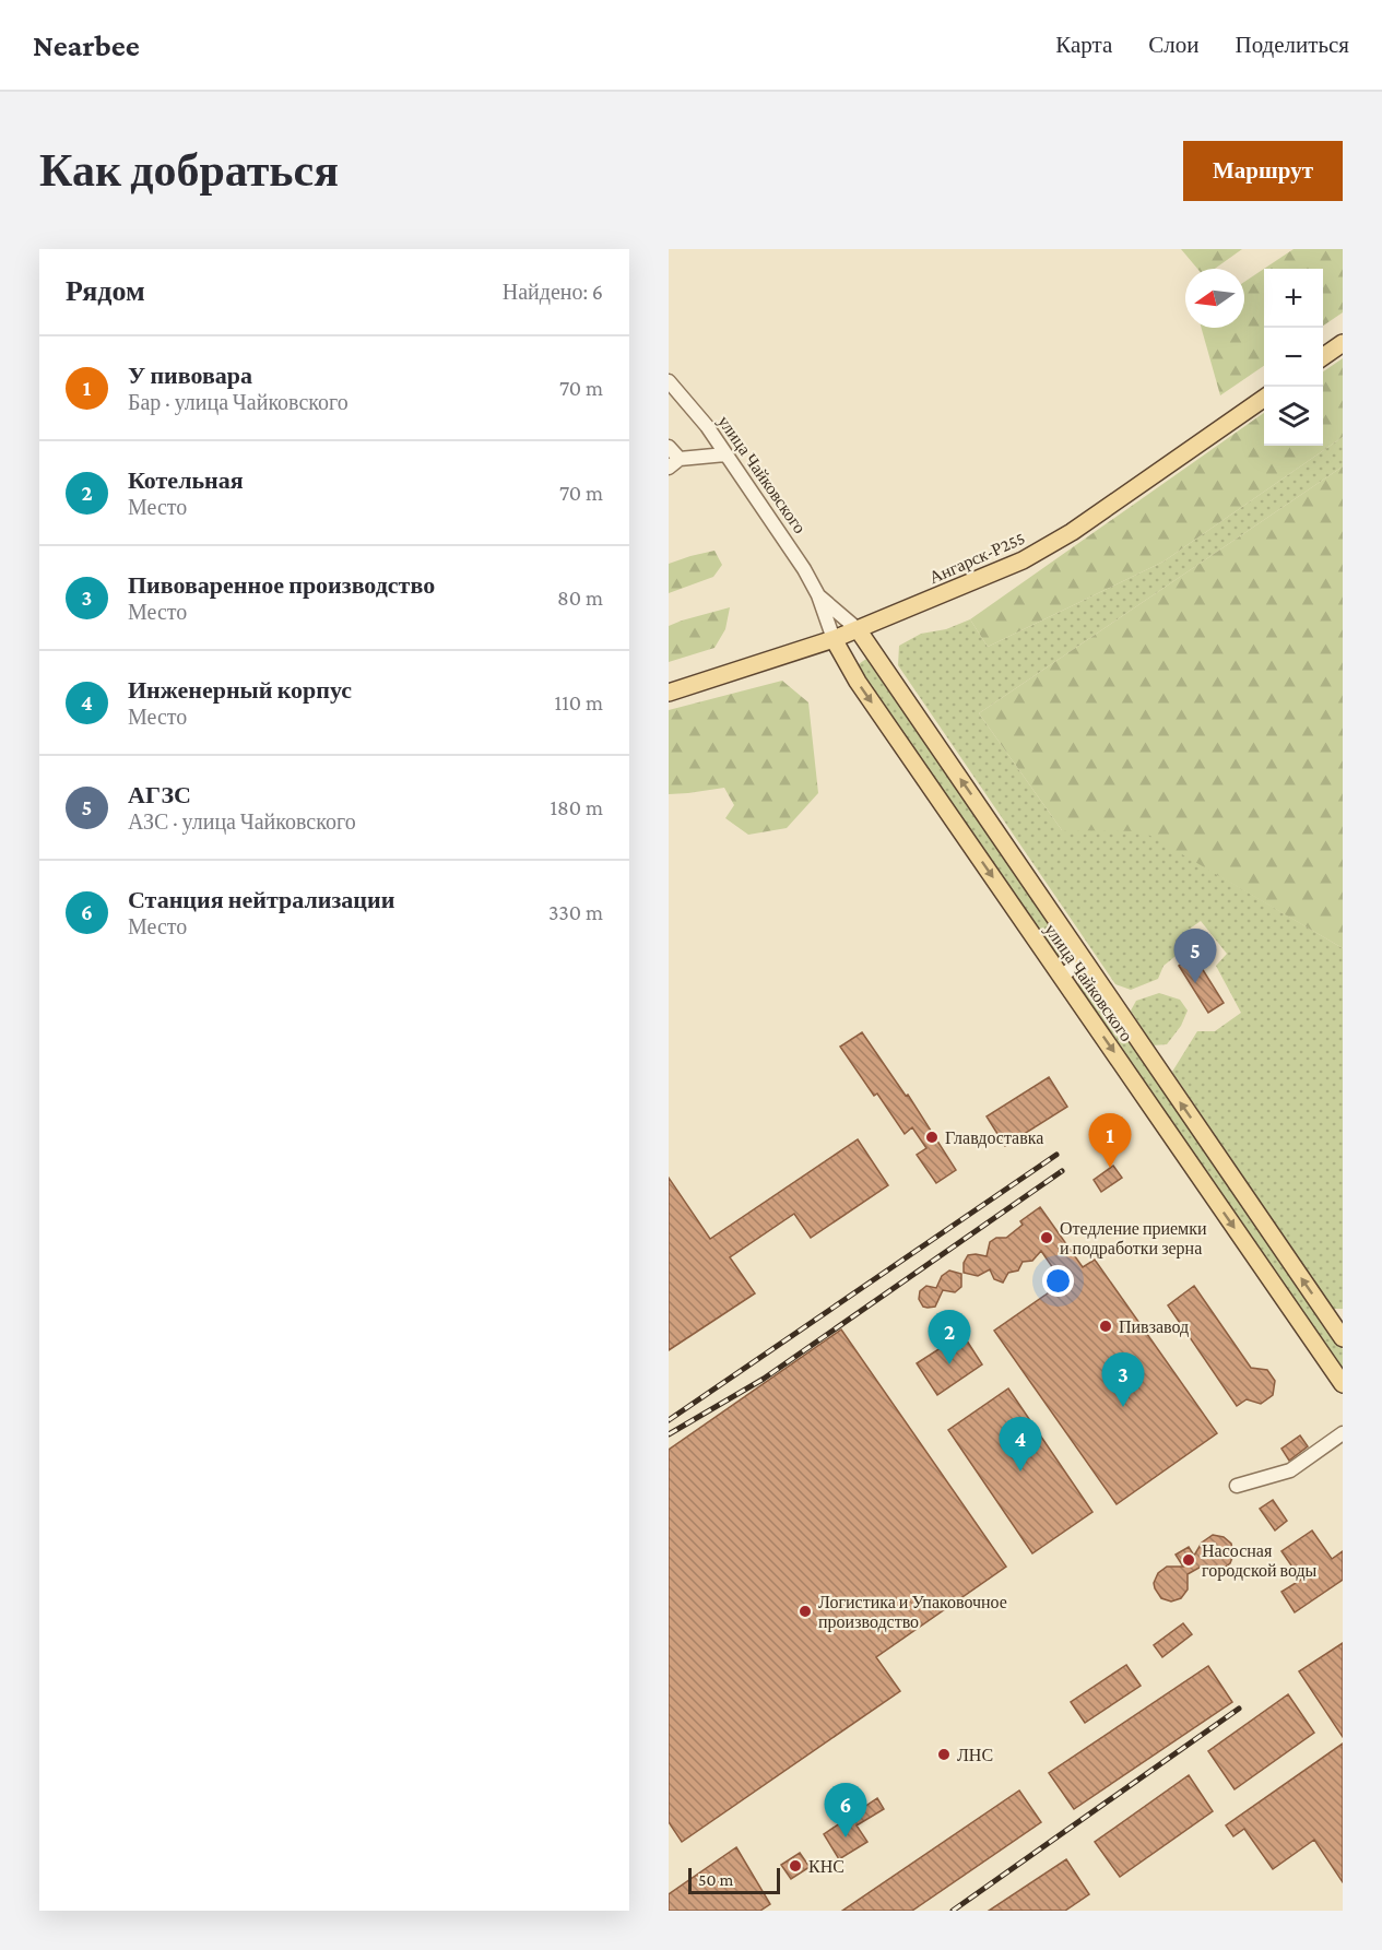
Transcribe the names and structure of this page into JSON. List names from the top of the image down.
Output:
{
  "streets": {
    "main road": ["улица Чайковского", "Ангарск-Р255"]
  },
  "crossings": [
    ["улица Чайковского", "Ангарск-Р255"]
  ],
  "places": [
    "Главдоставка",
    "Отедление приемки и подработки зерна",
    "Пивзавод",
    "Насосная городской воды",
    "Логистика и Упаковочное производство",
    "ЛНС",
    "КНС"
  ],
  "scale_bar": "50 m",
  "north": "left",
  "page": {
    "header": "Nearbee",
    "nav": ["Карта", "Слои", "Поделиться"],
    "buttons": "Маршрут",
    "title": "Как добраться",
    "heading": ["Рядом", "Найдено: 6"],
    "map_buttons": ["+", "−"],
    "list": [
      {
        "mark": "1",
        "name": "У пивовара",
        "note": "Бар · улица Чайковского",
        "value": "70 m"
      },
      {
        "mark": "2",
        "name": "Котельная",
        "note": "Место",
        "value": "70 m"
      },
      {
        "mark": "3",
        "name": "Пивоваренное производство",
        "note": "Место",
        "value": "80 m"
      },
      {
        "mark": "4",
        "name": "Инженерный корпус",
        "note": "Место",
        "value": "110 m"
      },
      {
        "mark": "5",
        "name": "АГЗС",
        "note": "АЗС · улица Чайковского",
        "value": "180 m"
      },
      {
        "mark": "6",
        "name": "Станция нейтрализации",
        "note": "Место",
        "value": "330 m"
      }
    ],
    "pins": [
      "5",
      "1",
      "2",
      "3",
      "4",
      "6"
    ],
    "scale": "50 m"
  }
}
